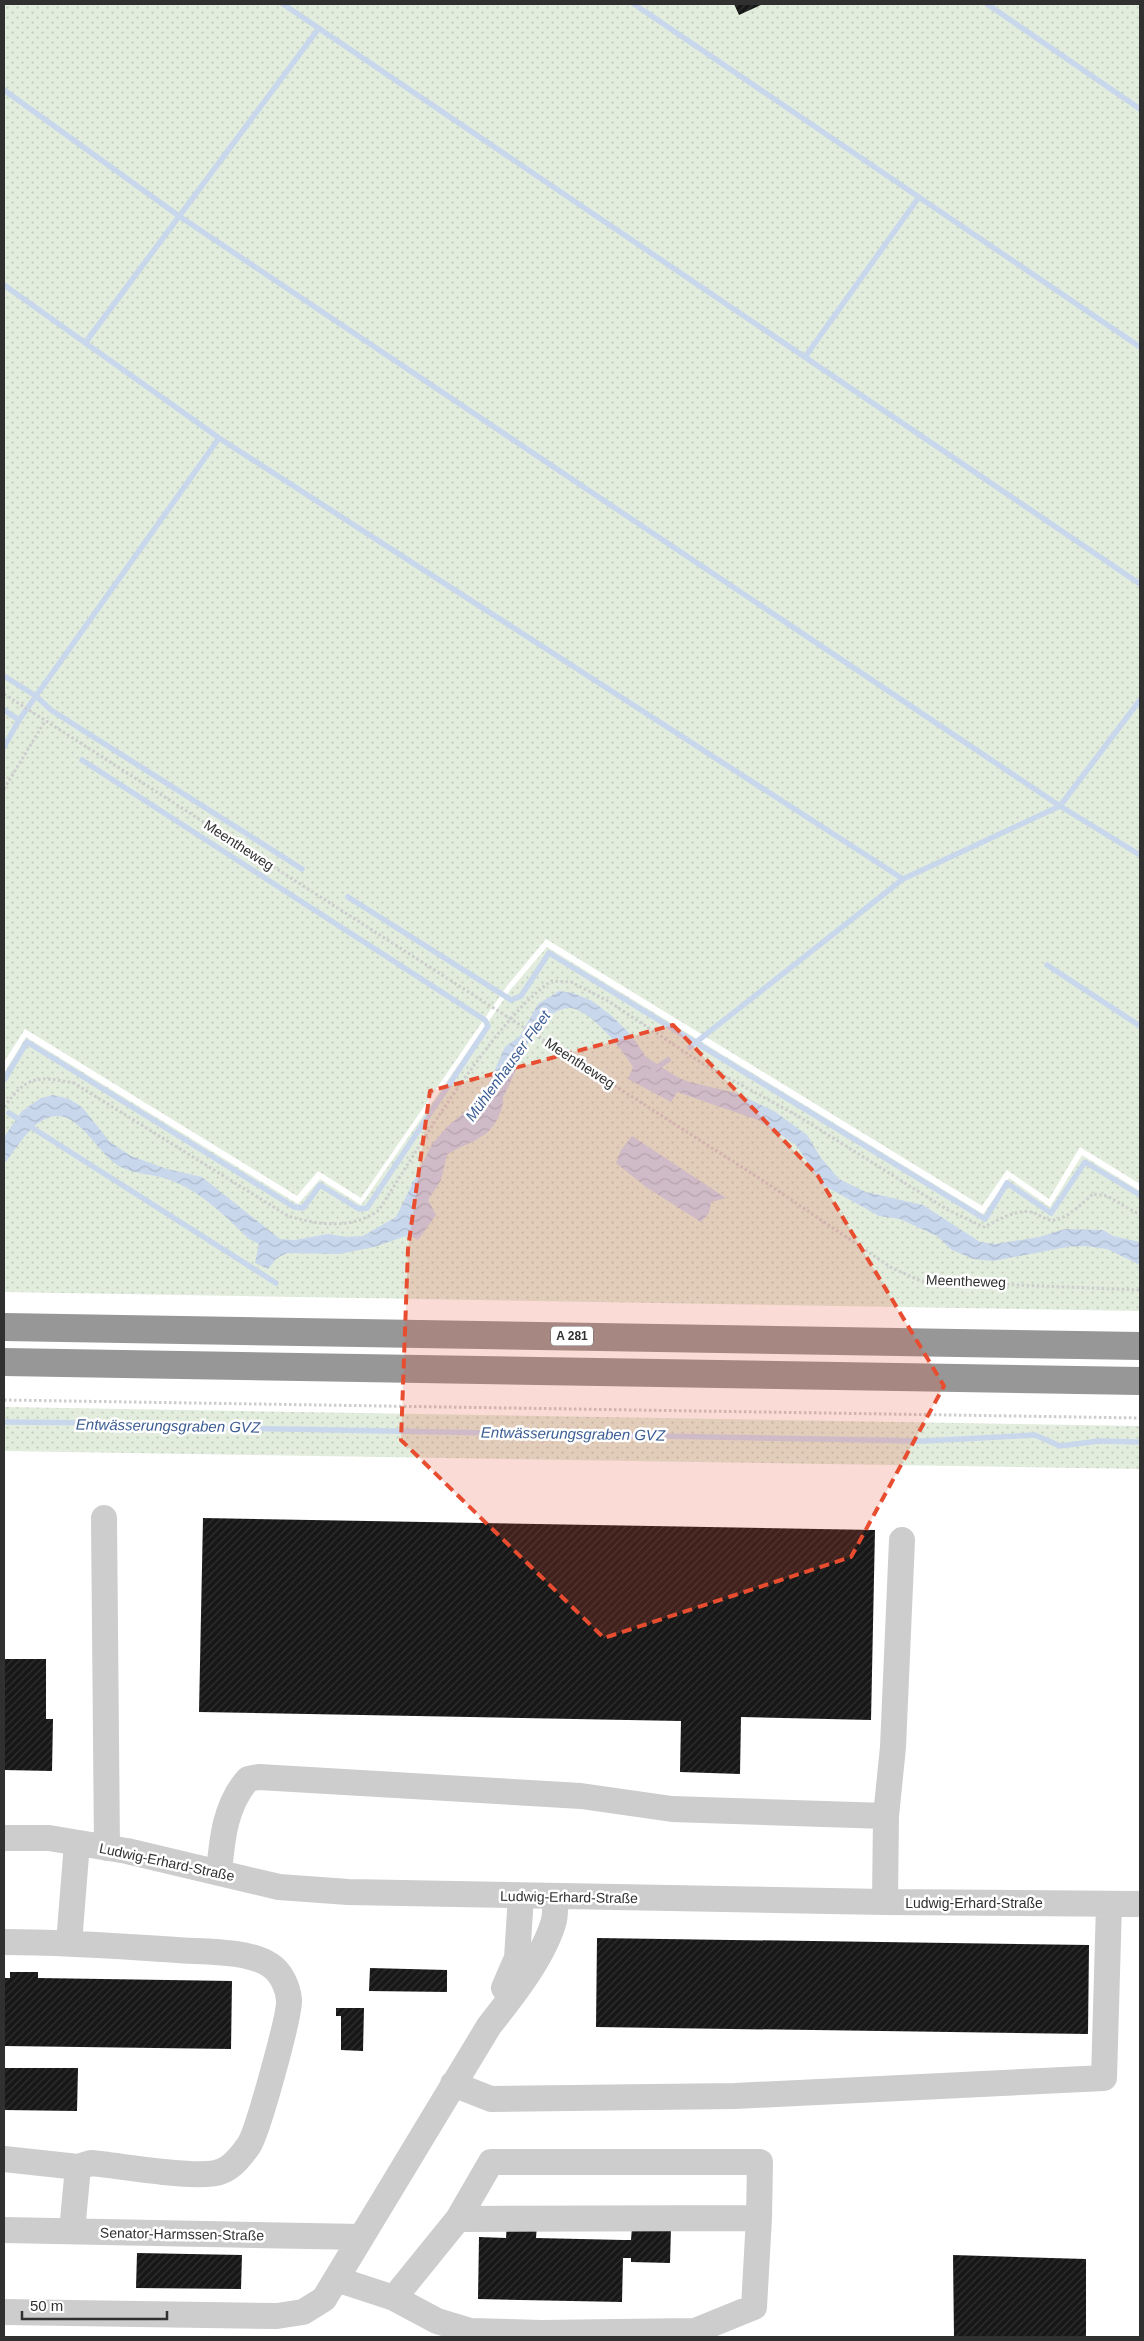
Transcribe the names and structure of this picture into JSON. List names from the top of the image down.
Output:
{
  "streets": {
    "highway": ["A 281"],
    "street": ["Ludwig-Erhard-Straße", "Senator-Harmssen-Straße"],
    "path": ["Meentheweg"]
  },
  "water": ["Mühlenhauser Fleet", "Entwässerungsgraben GVZ"],
  "scale_bar": "50 m"
}
